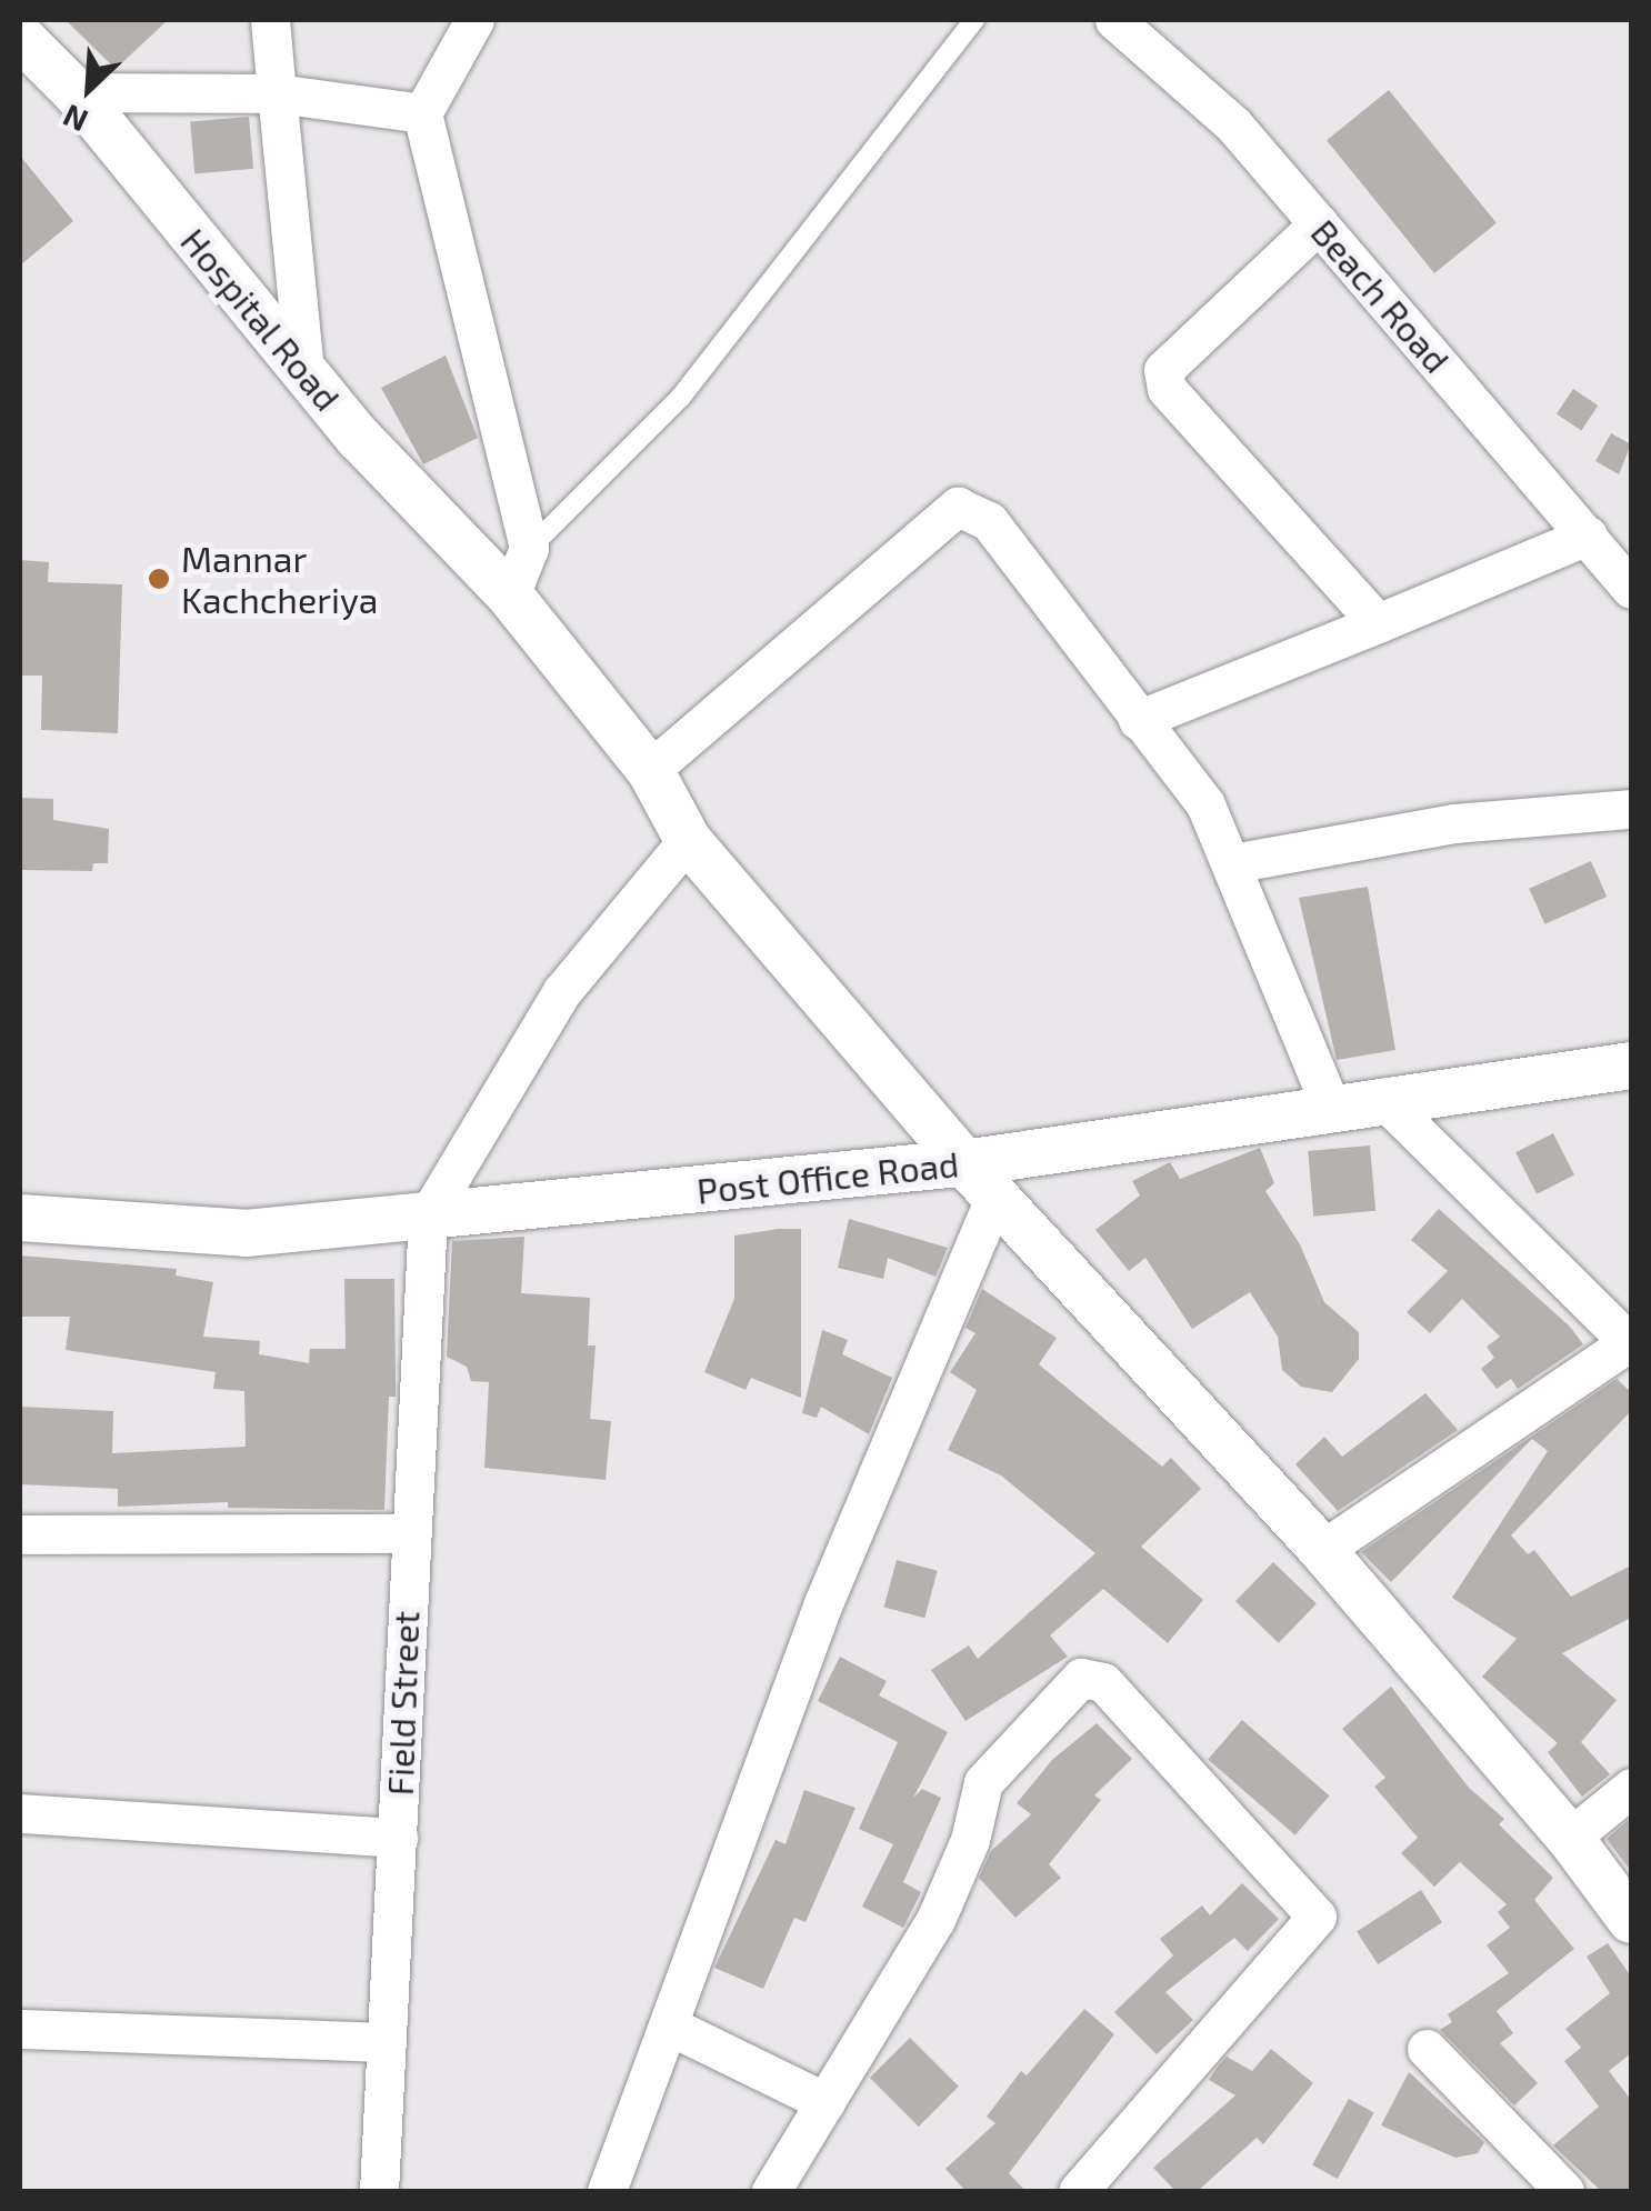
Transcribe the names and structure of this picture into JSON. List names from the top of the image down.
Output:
{
  "streets": {
    "street": [
      "Beach Road",
      "Hospital Road",
      "Post Office Road",
      "Field Street"
    ]
  },
  "crossings": [
    ["Hospital Road", "Post Office Road"],
    ["Post Office Road", "Field Street"]
  ],
  "places": ["Mannar Kachcheriya"],
  "north": "bottom left"
}
